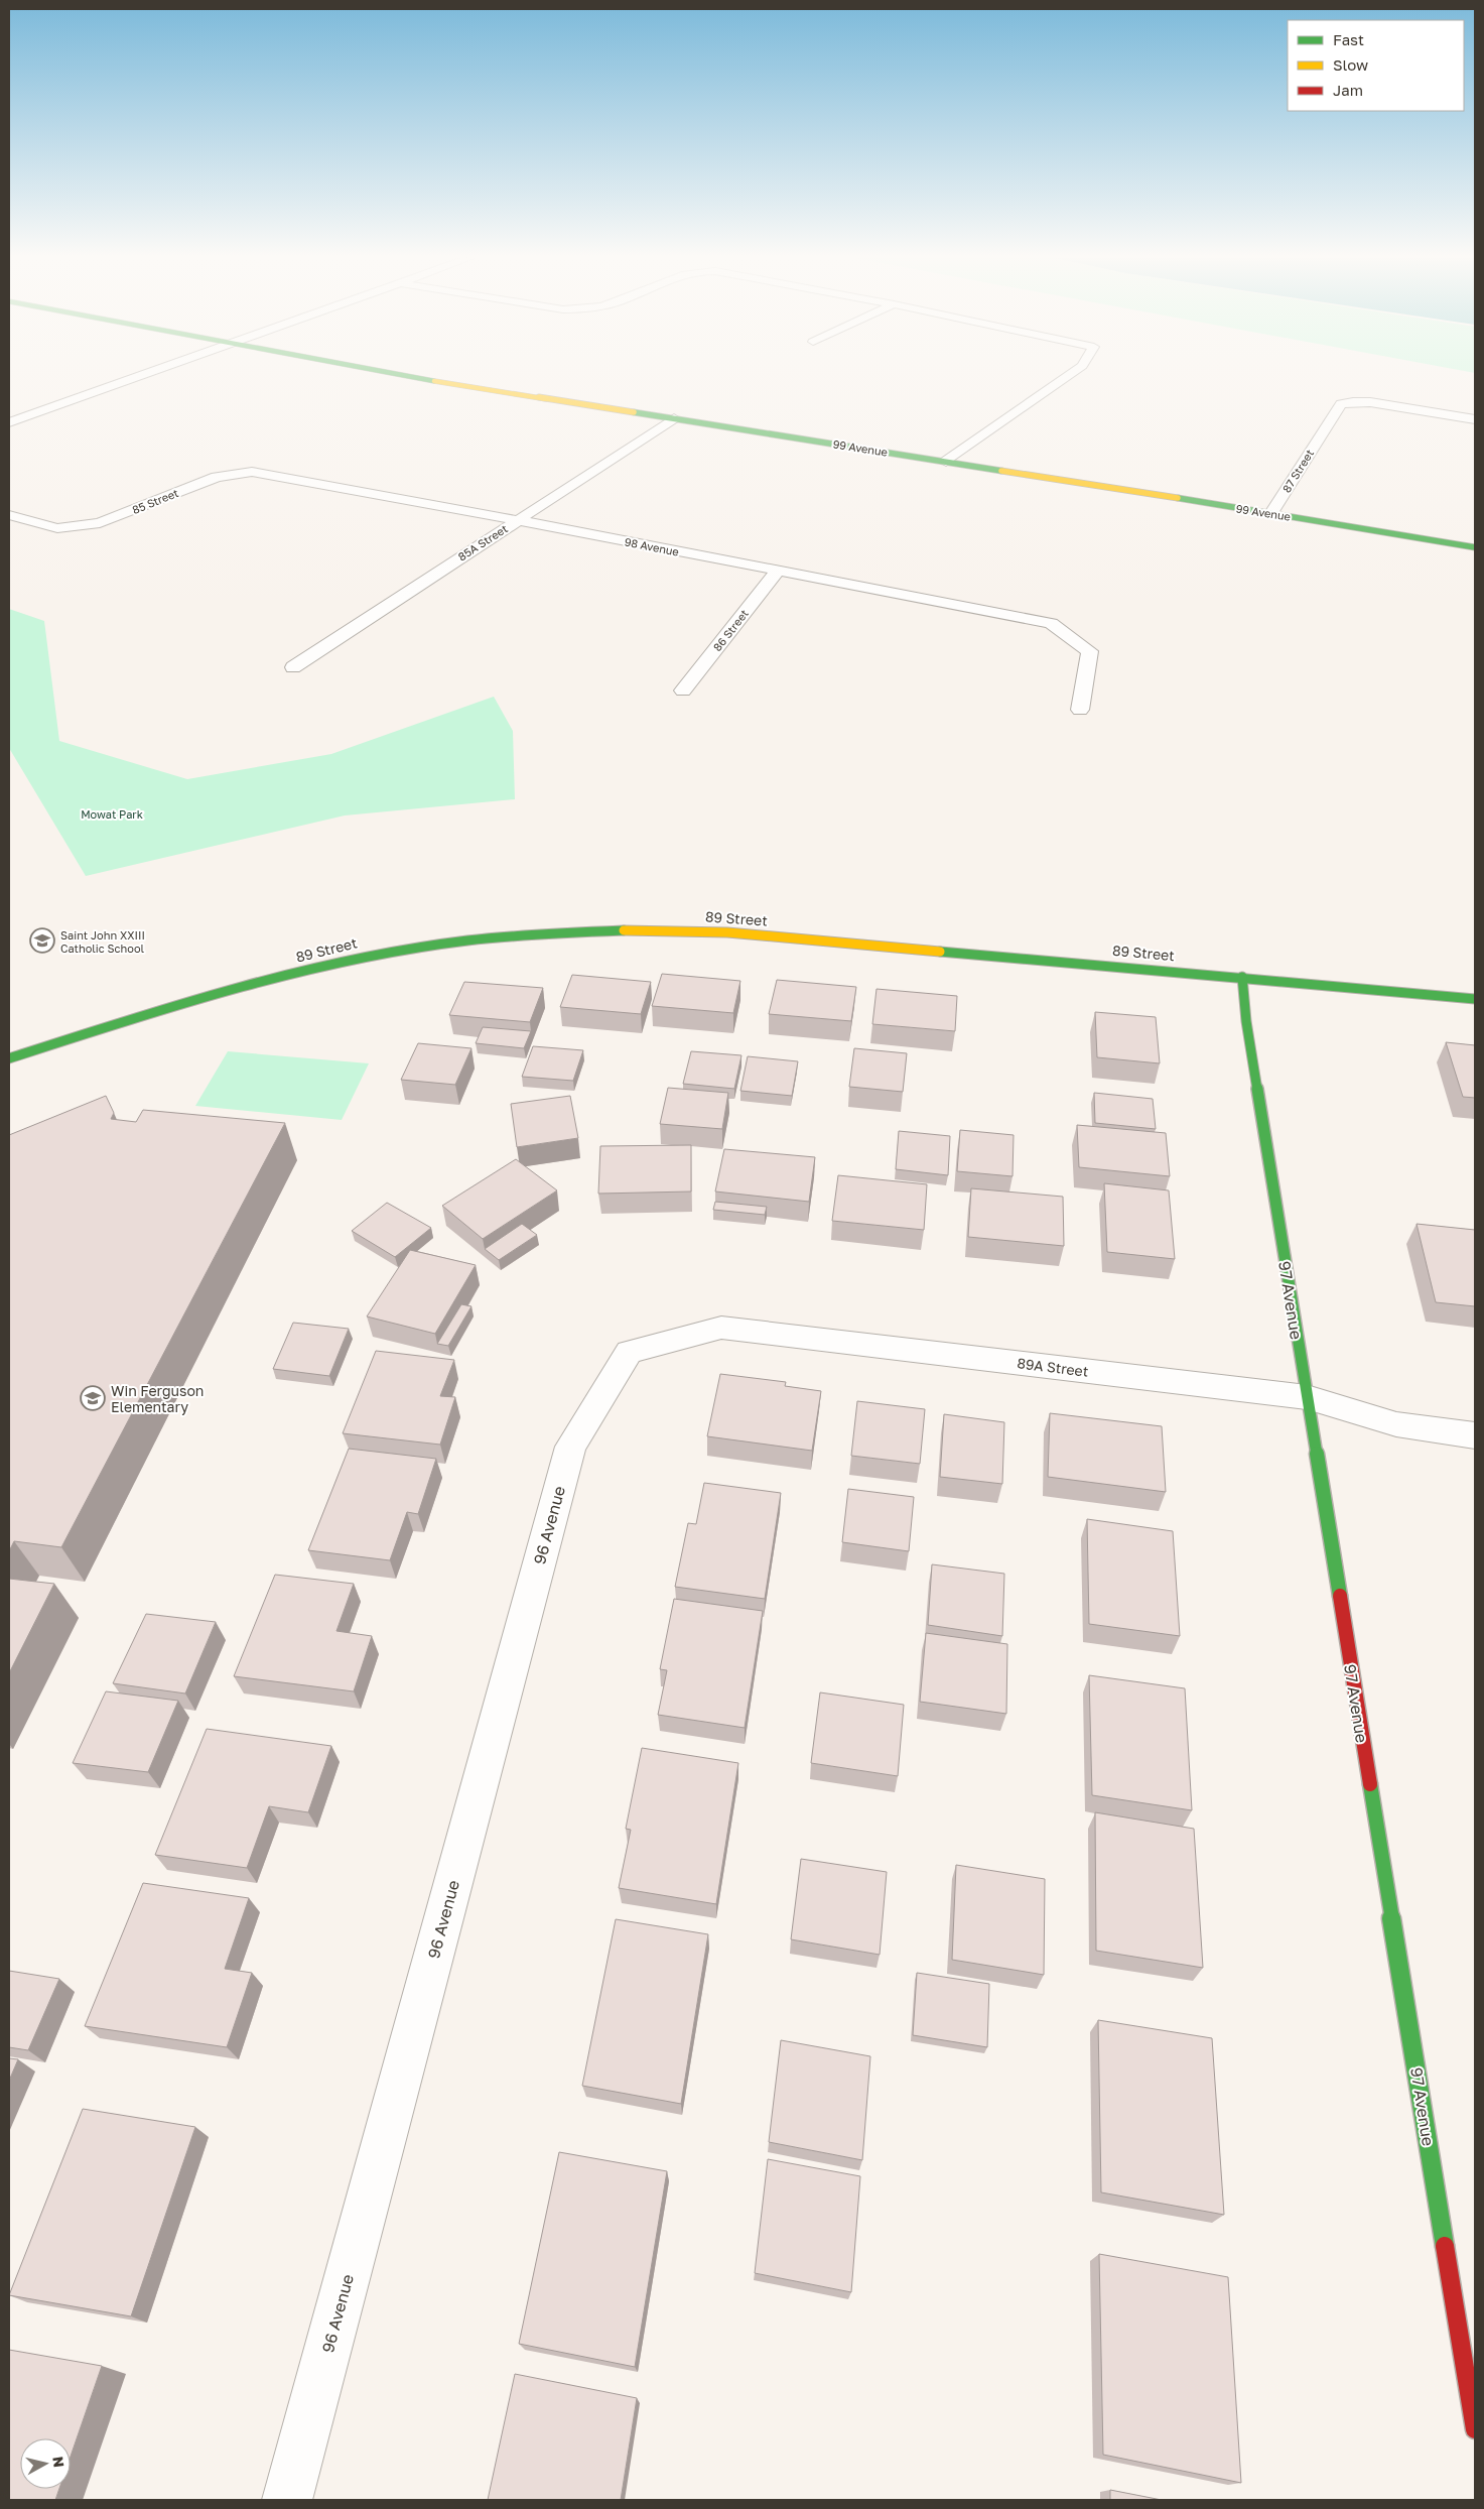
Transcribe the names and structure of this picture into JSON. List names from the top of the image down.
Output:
{
  "streets": {
    "street": [
      "99 Avenue",
      "87 Street",
      "85 Street",
      "85A Street",
      "98 Avenue",
      "86 Street",
      "89 Street",
      "97 Avenue",
      "89A Street",
      "96 Avenue"
    ]
  },
  "crossings": [
    ["99 Avenue", "87 Street"],
    ["99 Avenue", "85A Street"],
    ["85 Street", "98 Avenue"],
    ["85A Street", "98 Avenue"],
    ["98 Avenue", "86 Street"],
    ["89 Street", "97 Avenue"],
    ["97 Avenue", "89A Street"],
    ["89A Street", "96 Avenue"]
  ],
  "parks": ["Mowat Park"],
  "places": {
    "school or university": ["Saint John XXIII Catholic School", "Win Ferguson Elementary"]
  },
  "legend": ["Fast", "Slow", "Jam"],
  "north": "right"
}
